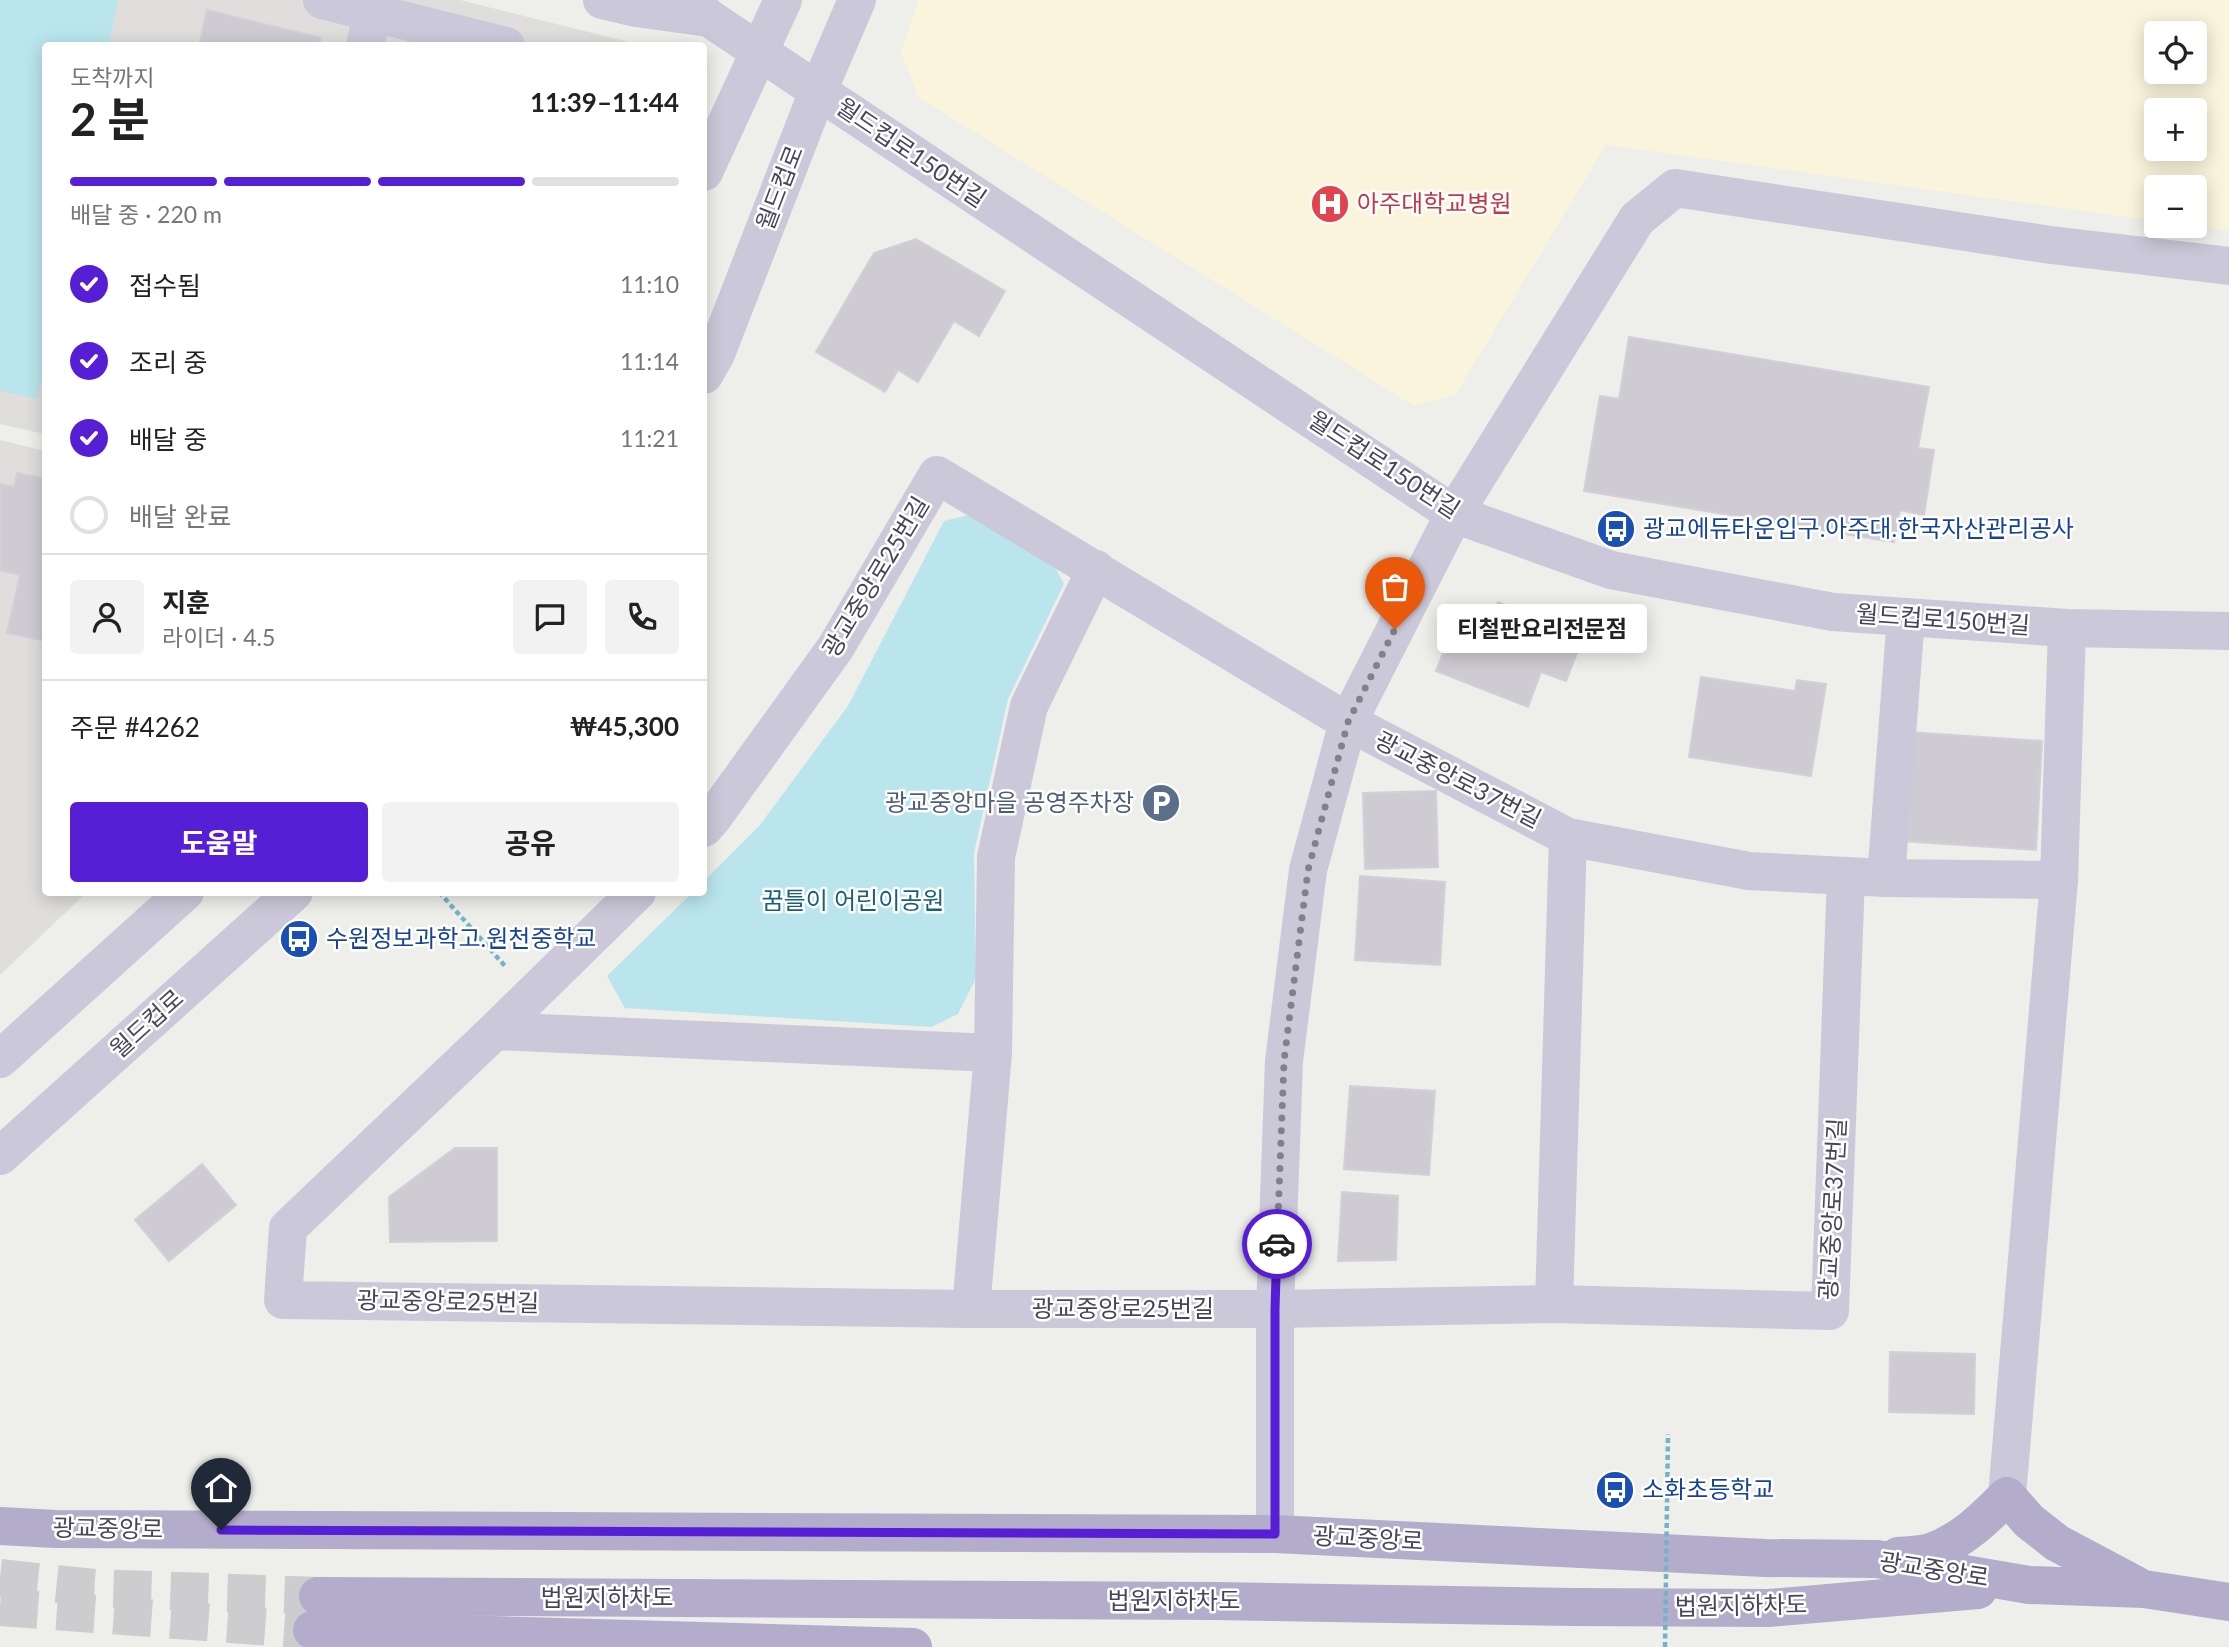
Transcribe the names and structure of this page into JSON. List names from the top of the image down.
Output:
{
  "streets": {
    "main road": ["광교중앙로", "법원지하차도"],
    "street": [
      "월드컵로150번길",
      "월드컵로",
      "광교중앙로25번길",
      "광교중앙로37번길"
    ]
  },
  "crossings": [
    ["월드컵로150번길", "월드컵로"],
    ["광교중앙로25번길", "광교중앙로37번길"],
    ["광교중앙로", "법원지하차도"]
  ],
  "parks": ["꿈틀이 어린이공원"],
  "places": {
    "hospital": ["아주대학교병원"],
    "bus stop": ["광교에듀타운입구.아주대.한국자산관리공사", "수원정보과학고.원천중학교", "소화초등학교"],
    "other": ["티철판요리전문점"],
    "parking": ["광교중앙마을 공영주차장"]
  },
  "page": {
    "map_buttons": ["+", "−"],
    "heading": ["2 분", "도착까지", "11:39–11:44"],
    "panel": [
      "지훈",
      "라이더 · 4.5",
      "주문 #4262",
      "₩45,300"
    ],
    "bar": "배달 중 · 220 m",
    "list": [
      ["접수됨", "11:10"],
      ["조리 중", "11:14"],
      ["배달 중", "11:21"],
      "배달 완료"
    ],
    "bubble": "티철판요리전문점",
    "buttons": ["도움말", "공유"]
  }
}
